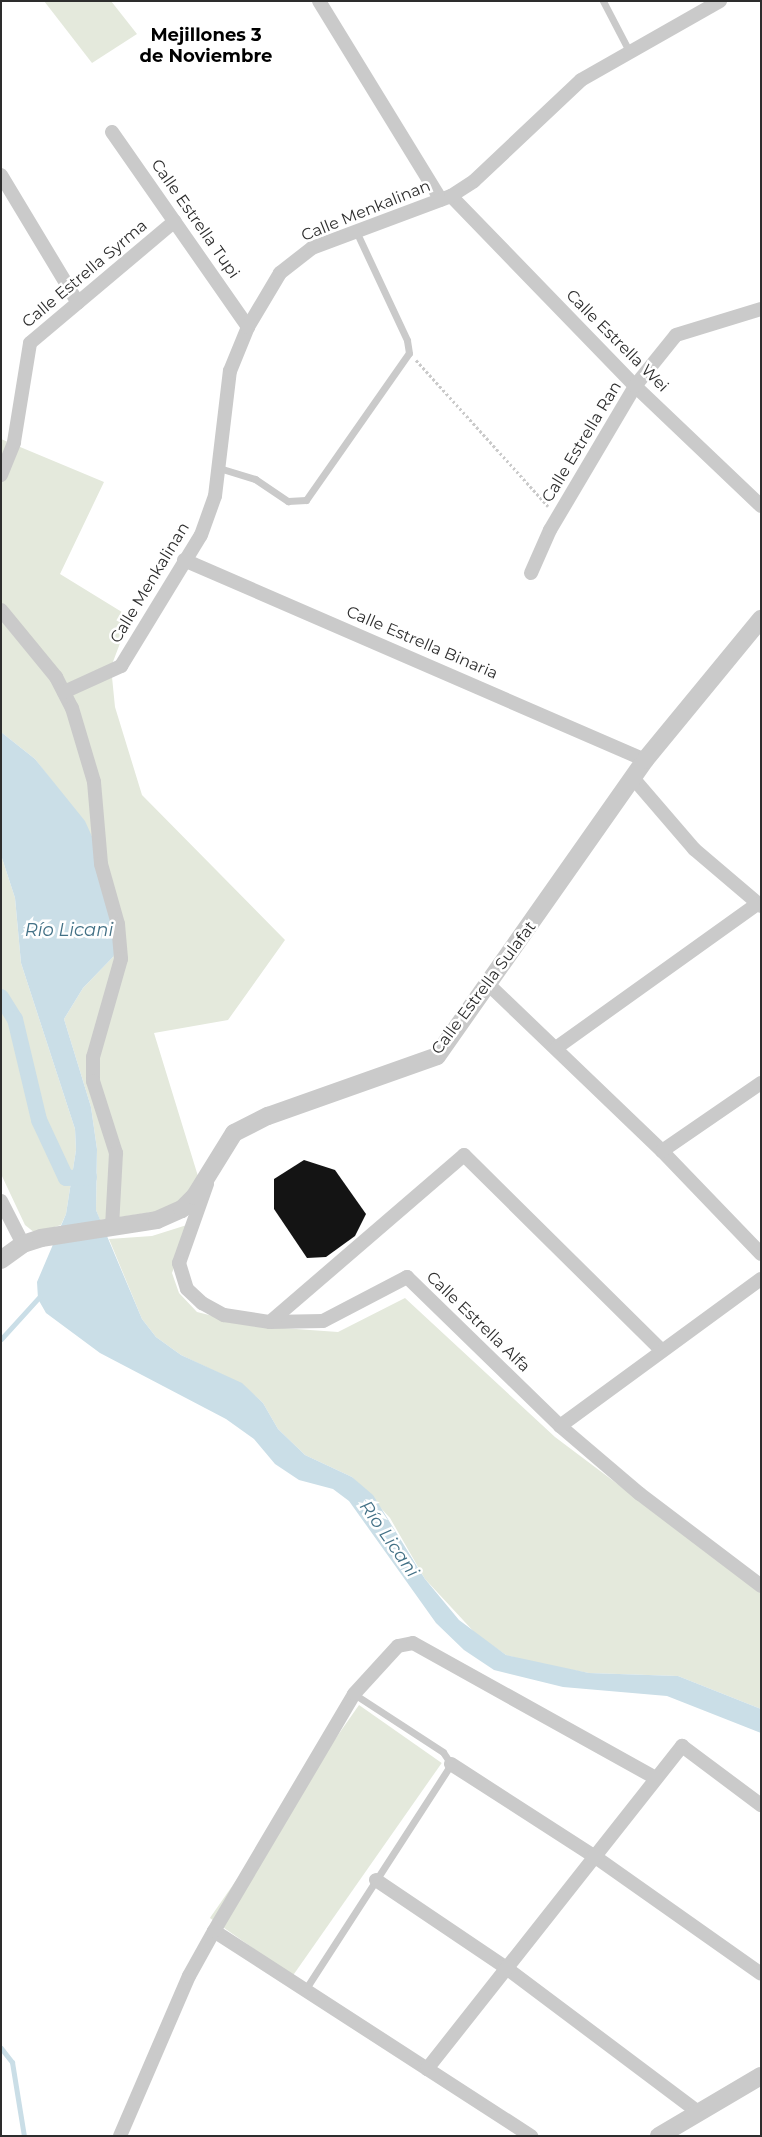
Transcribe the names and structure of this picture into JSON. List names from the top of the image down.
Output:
{
  "streets": {
    "street": [
      "Calle Menkalinan",
      "Calle Estrella Tupi",
      "Calle Estrella Syrma",
      "Calle Estrella Wei",
      "Calle Estrella Ran",
      "Calle Estrella Binaria",
      "Calle Estrella Sulafat",
      "Calle Estrella Alfa"
    ]
  },
  "crossings": [
    ["Calle Menkalinan", "Calle Estrella Tupi"],
    ["Calle Menkalinan", "Calle Estrella Wei"],
    ["Calle Menkalinan", "Calle Estrella Binaria"],
    ["Calle Estrella Tupi", "Calle Estrella Syrma"],
    ["Calle Estrella Wei", "Calle Estrella Ran"],
    ["Calle Estrella Binaria", "Calle Estrella Sulafat"],
    ["Calle Estrella Sulafat", "Calle Estrella Alfa"]
  ],
  "districts": ["Mejillones 3 de Noviembre"],
  "water": ["Río Licani"]
}
